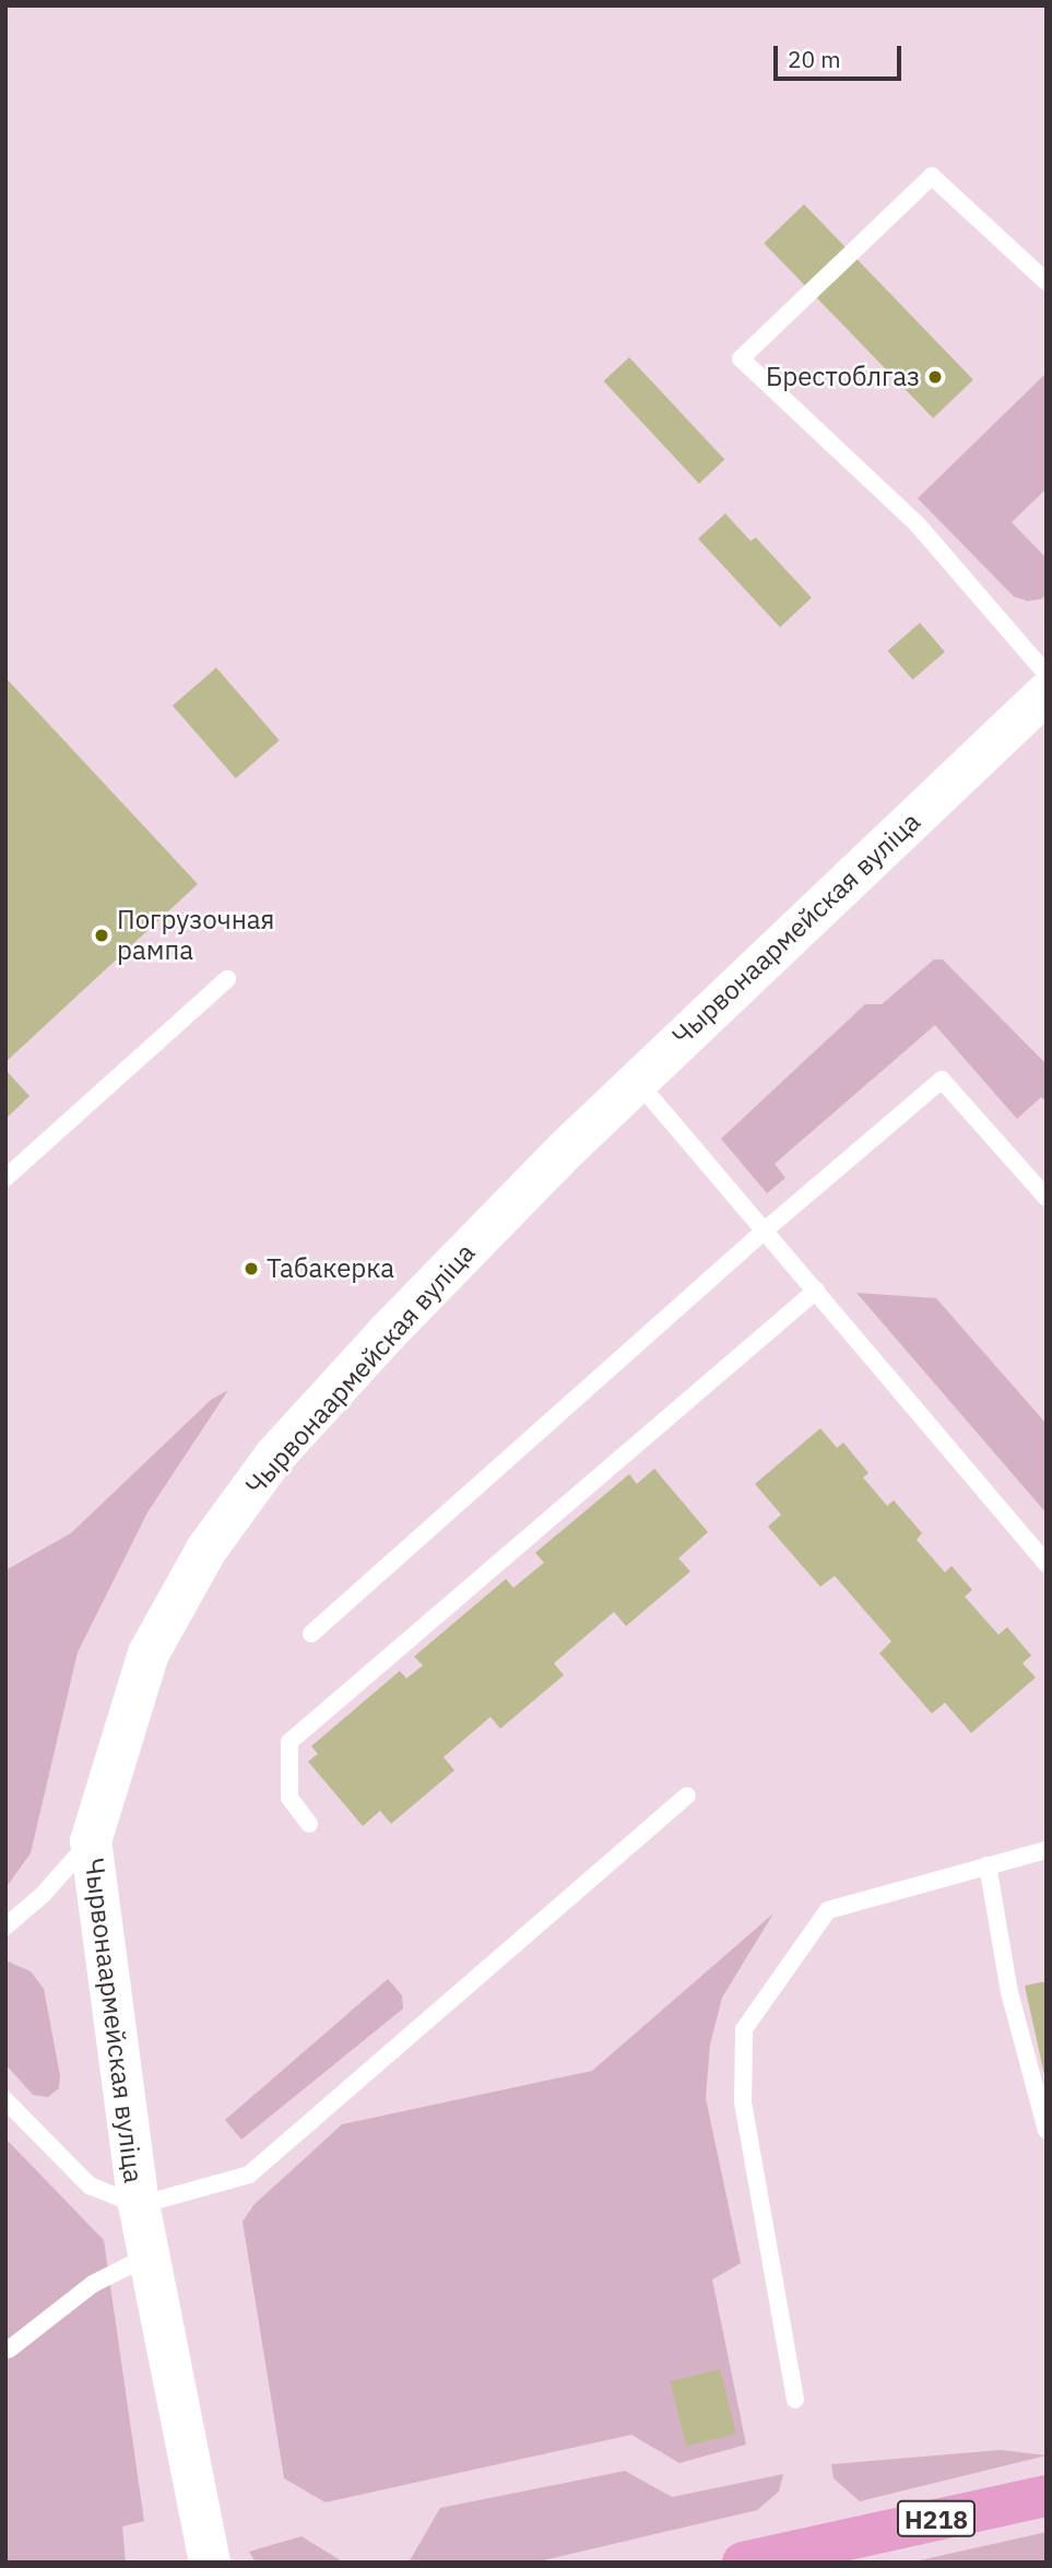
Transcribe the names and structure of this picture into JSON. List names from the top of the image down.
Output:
{
  "streets": {
    "main road": ["Н218"],
    "street": ["Чырвонаармейская вуліца"]
  },
  "places": ["Брестоблгаз", "Погрузочная рампа", "Табакерка"],
  "scale_bar": "20 m"
}
